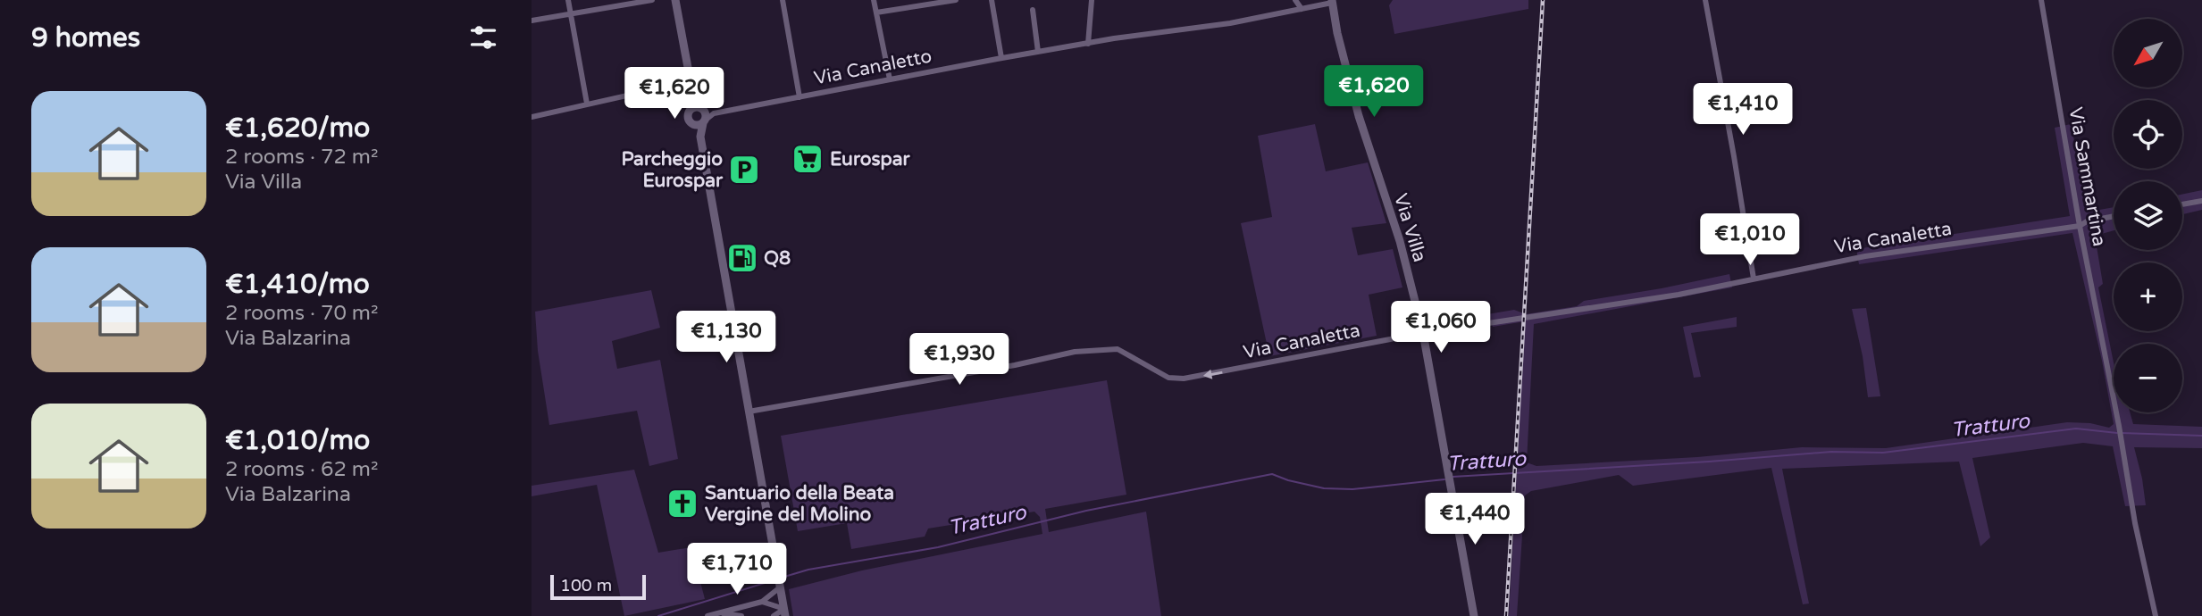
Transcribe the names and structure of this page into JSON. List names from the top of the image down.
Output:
{
  "streets": {
    "street": [
      "Via Canaletto",
      "Via Sammartina",
      "Via Villa",
      "Via Canaletta"
    ]
  },
  "crossings": [
    ["Via Canaletto", "Via Villa"],
    ["Via Sammartina", "Via Canaletta"],
    ["Via Villa", "Via Canaletta"]
  ],
  "one_way": ["Via Canaletta"],
  "water": ["Tratturo"],
  "places": {
    "supermarket": ["Eurospar"],
    "parking": ["Parcheggio Eurospar"],
    "fuel station": ["Q8"],
    "church": ["Santuario della Beata Vergine del Molino"]
  },
  "scale_bar": "100 m",
  "north": "bottom left",
  "page": {
    "heading": "9 homes",
    "map_buttons": ["+", "−"],
    "price": [
      "€1,620",
      "€1,620",
      "€1,410",
      "€1,010",
      "€1,060",
      "€1,130",
      "€1,930",
      "€1,440",
      "€1,710"
    ],
    "list": [
      {
        "name": "€1,620/mo",
        "note": "2 rooms · 72 m² · Via Villa"
      },
      {
        "name": "€1,410/mo",
        "note": "2 rooms · 70 m² · Via Balzarina"
      },
      {
        "name": "€1,010/mo",
        "note": "2 rooms · 62 m² · Via Balzarina"
      }
    ],
    "scale": "100 m"
  }
}
